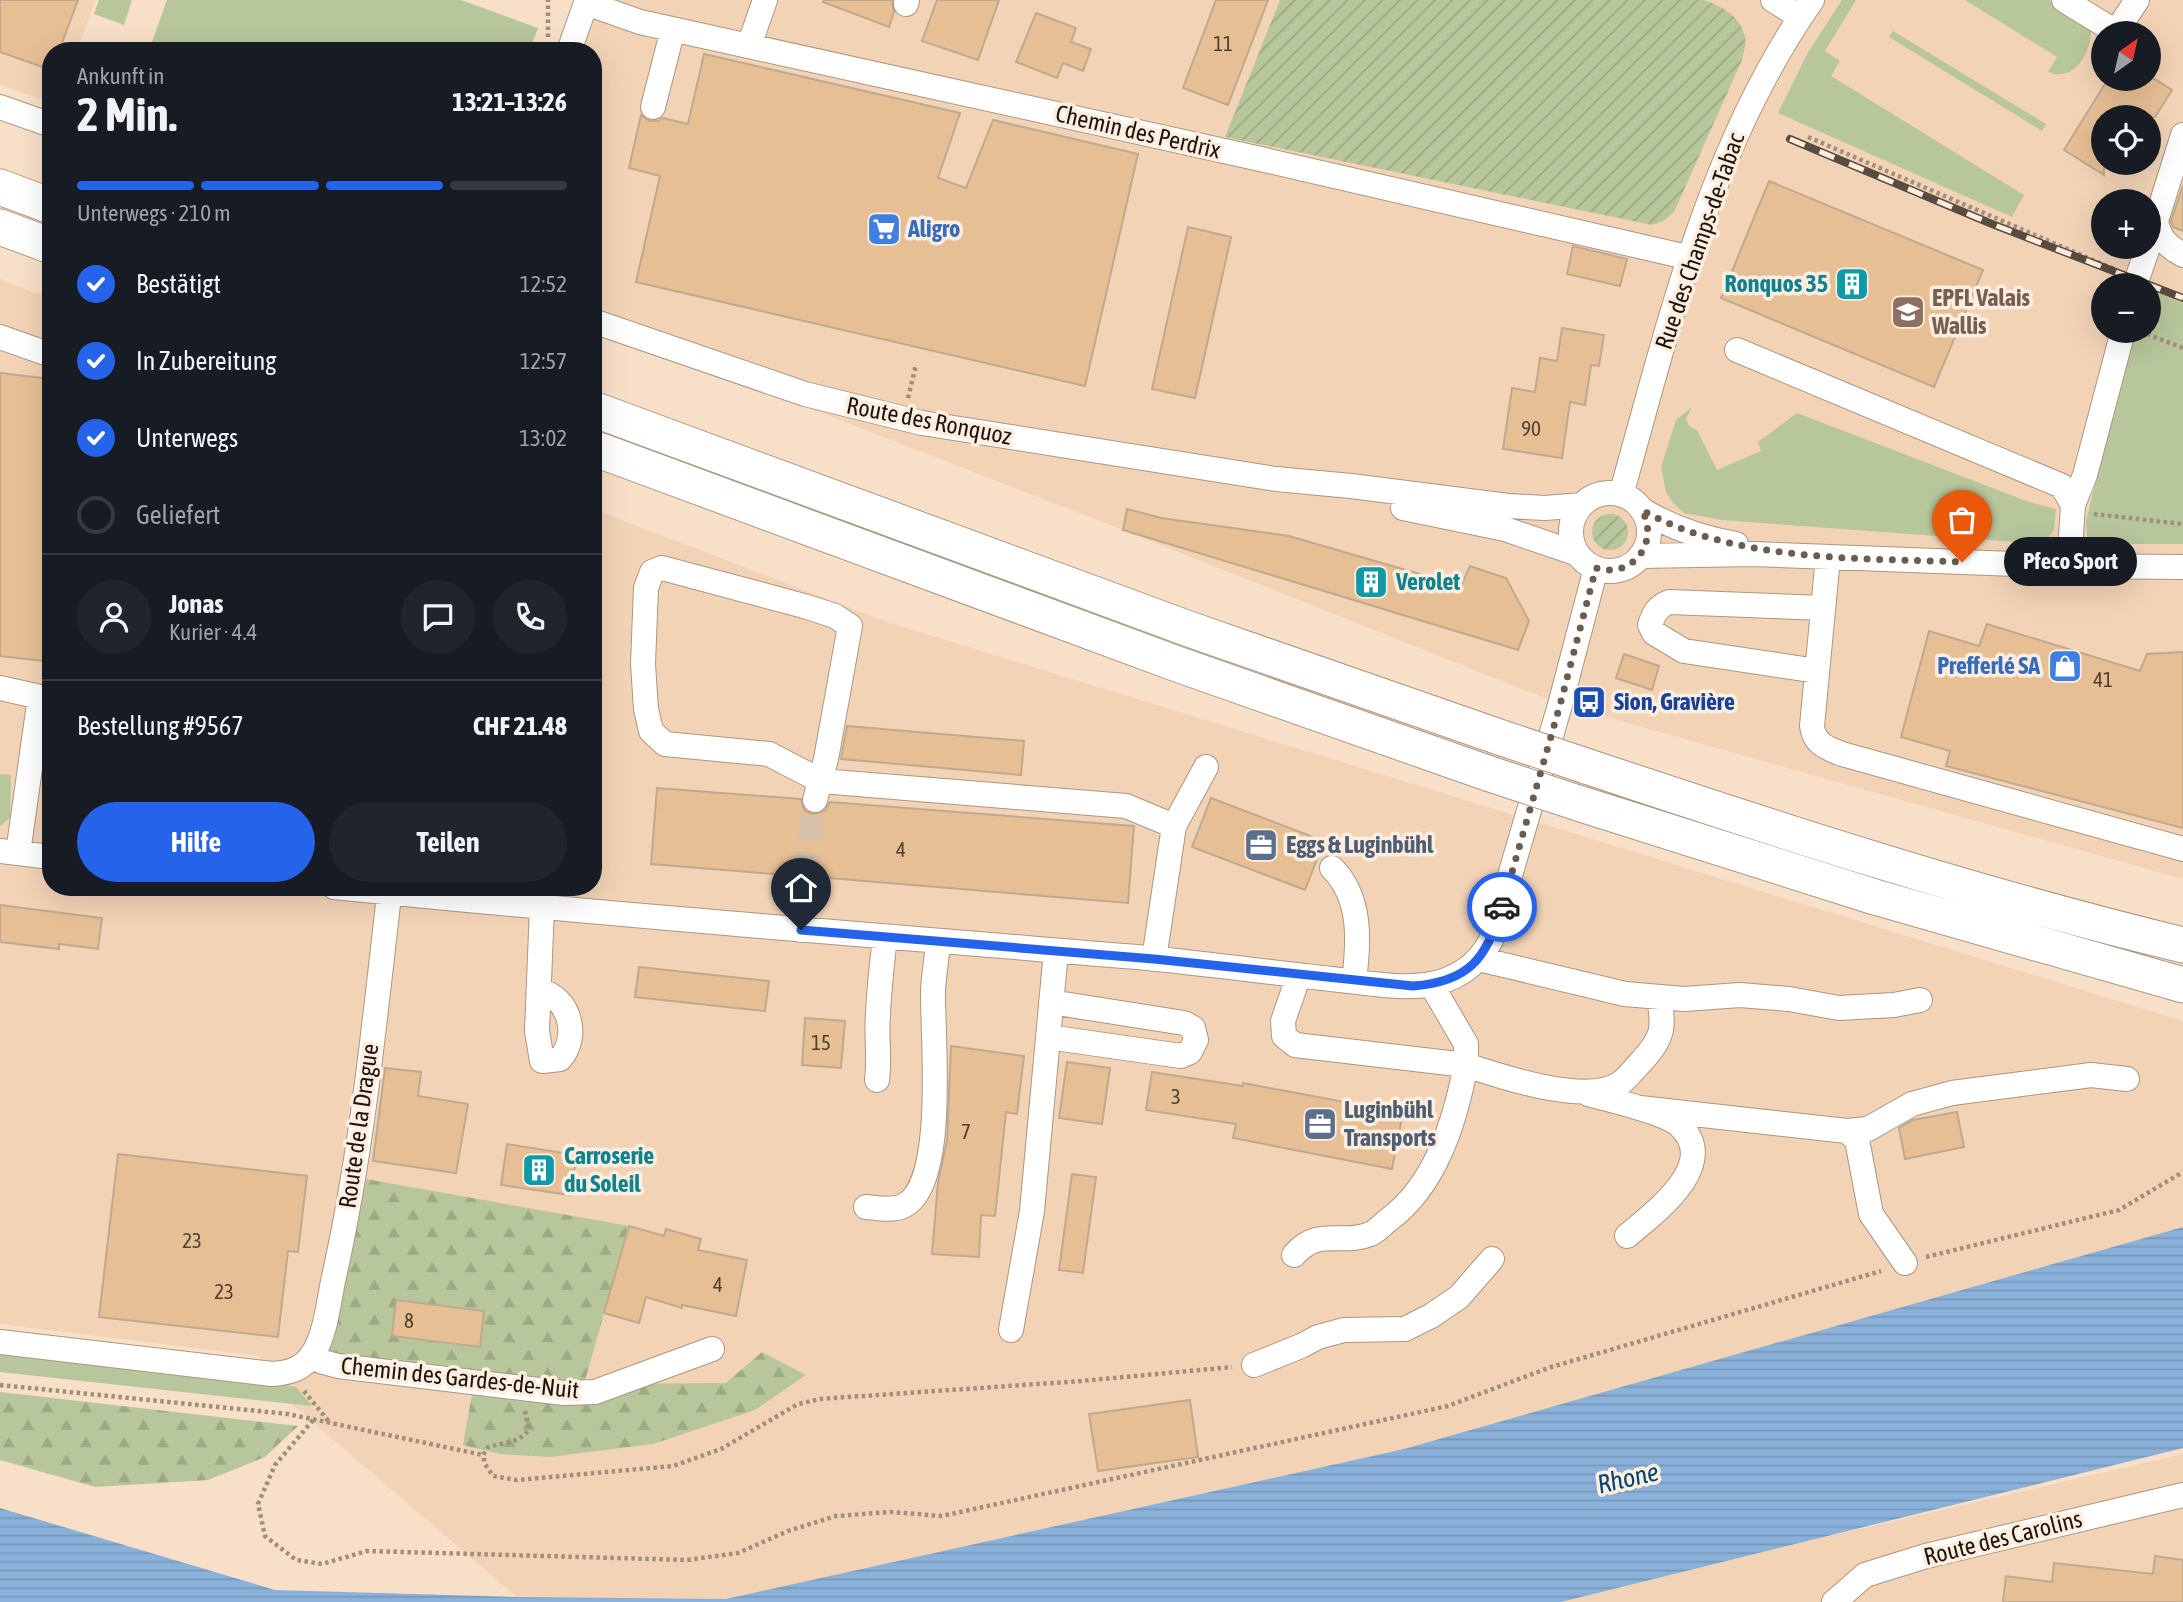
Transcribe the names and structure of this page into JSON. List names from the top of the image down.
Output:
{
  "streets": {
    "street": [
      "Chemin des Perdrix",
      "Rue des Champs-de-Tabac",
      "Route des Ronquoz",
      "Route de la Drague",
      "Chemin des Gardes-de-Nuit",
      "Route des Carolins"
    ]
  },
  "crossings": [
    ["Chemin des Perdrix", "Rue des Champs-de-Tabac"],
    ["Rue des Champs-de-Tabac", "Route des Ronquoz"],
    ["Route de la Drague", "Chemin des Gardes-de-Nuit"]
  ],
  "water": ["Rhone"],
  "places": {
    "supermarket": ["Aligro"],
    "building": ["Ronquos 35", "Verolet", "Carroserie du Soleil"],
    "school or university": ["EPFL Valais Wallis"],
    "other": ["Pfeco Sport"],
    "shop": ["Prefferlé SA"],
    "bus stop": ["Sion, Gravière"],
    "office": ["Eggs & Luginbühl", "Luginbühl Transports"]
  },
  "house_numbers": [
    "11",
    "90",
    "41",
    "4",
    "15",
    "3",
    "7",
    "23",
    "4",
    "23",
    "8"
  ],
  "north": "top right",
  "page": {
    "map_buttons": ["+", "−"],
    "heading": ["2 Min.", "Ankunft in", "13:21–13:26"],
    "panel": [
      "Jonas",
      "Kurier · 4.4",
      "Bestellung #9567",
      "CHF 21.48"
    ],
    "bar": "Unterwegs · 210 m",
    "list": [
      ["Bestätigt", "12:52"],
      ["In Zubereitung", "12:57"],
      ["Unterwegs", "13:02"],
      "Geliefert"
    ],
    "bubble": "Pfeco Sport",
    "buttons": ["Hilfe", "Teilen"]
  }
}
